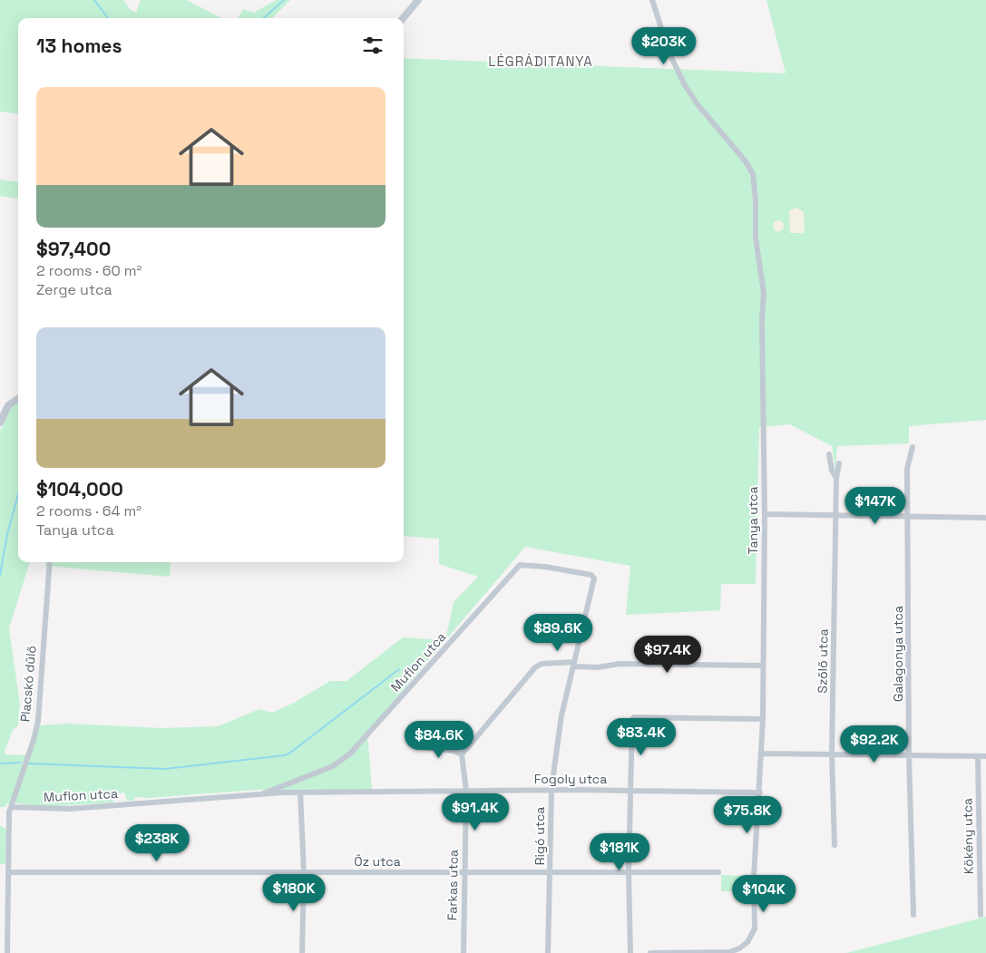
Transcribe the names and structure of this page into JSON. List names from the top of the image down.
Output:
{
  "streets": {
    "street": [
      "Tanya utca",
      "Galagonya utca",
      "Szőlő utca",
      "Muflon utca",
      "Placskó dűlő",
      "Fogoly utca",
      "Rigó utca",
      "Kökény utca",
      "Őz utca",
      "Farkas utca"
    ]
  },
  "crossings": [
    ["Tanya utca", "Fogoly utca"],
    ["Muflon utca", "Placskó dűlő"],
    ["Muflon utca", "Fogoly utca"],
    ["Muflon utca", "Rigó utca"],
    ["Placskó dűlő", "Őz utca"],
    ["Fogoly utca", "Rigó utca"],
    ["Fogoly utca", "Farkas utca"],
    ["Rigó utca", "Őz utca"],
    ["Őz utca", "Farkas utca"]
  ],
  "districts": ["LÉGRÁDITANYA"],
  "page": {
    "heading": "13 homes",
    "price": [
      "$203K",
      "$147K",
      "$89.6K",
      "$97.4K",
      "$83.4K",
      "$84.6K",
      "$92.2K",
      "$91.4K",
      "$75.8K",
      "$238K",
      "$181K",
      "$180K",
      "$104K"
    ],
    "list": [
      {
        "name": "$97,400",
        "note": "2 rooms · 60 m² · Zerge utca"
      },
      {
        "name": "$104,000",
        "note": "2 rooms · 64 m² · Tanya utca"
      }
    ]
  }
}
